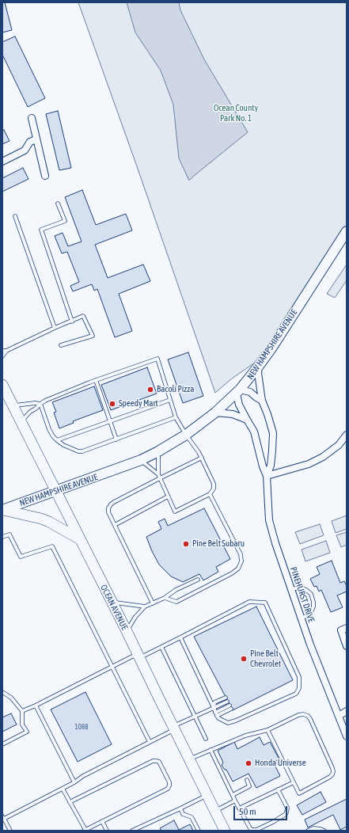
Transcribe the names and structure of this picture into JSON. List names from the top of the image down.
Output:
{
  "streets": {
    "main road": ["NEW HAMPSHIRE AVENUE", "OCEAN AVENUE"],
    "street": ["PINEHURST DRIVE"]
  },
  "crossings": [
    ["NEW HAMPSHIRE AVENUE", "PINEHURST DRIVE"],
    ["NEW HAMPSHIRE AVENUE", "OCEAN AVENUE"]
  ],
  "parks": ["Ocean County Park No. 1"],
  "places": [
    "Bacoli Pizza",
    "Speedy Mart",
    "Pine Belt Subaru",
    "Pine Belt Chevrolet",
    "Honda Universe"
  ],
  "house_numbers": ["1088"],
  "scale_bar": "50 m"
}
